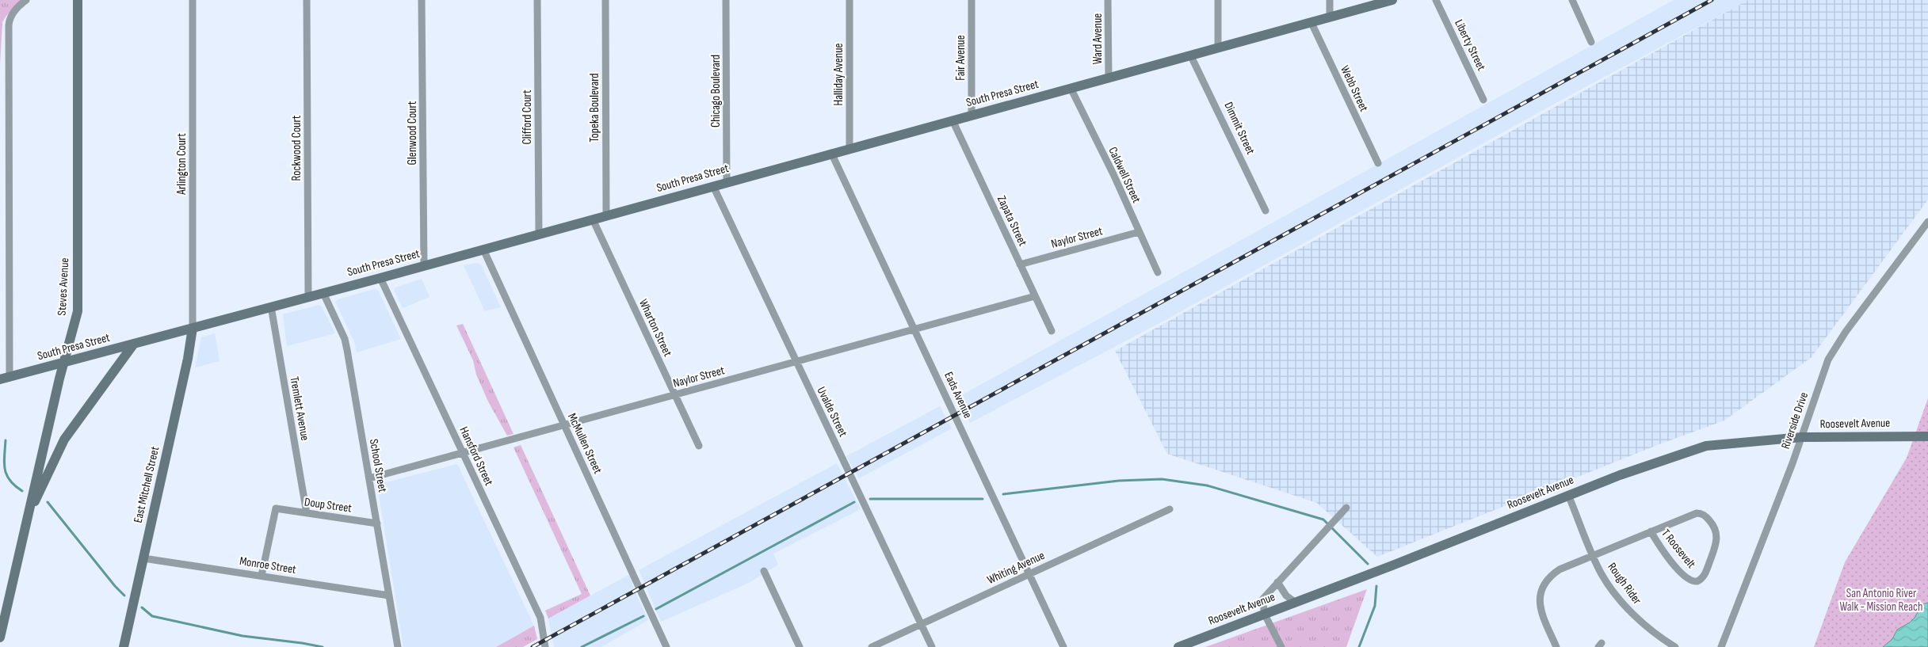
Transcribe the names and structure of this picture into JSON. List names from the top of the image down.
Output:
{
  "streets": {
    "main road": [
      "South Presa Street",
      "Steves Avenue",
      "Roosevelt Avenue",
      "East Mitchell Street"
    ],
    "street": [
      "Ward Avenue",
      "Liberty Street",
      "Fair Avenue",
      "Halliday Avenue",
      "Webb Street",
      "Chicago Boulevard",
      "Topeka Boulevard",
      "Clifford Court",
      "Dimmit Street",
      "Glenwood Court",
      "Rockwood Court",
      "Arlington Court",
      "Caldwell Street",
      "Zapata Street",
      "Naylor Street",
      "Wharton Street",
      "Eads Avenue",
      "Tremlett Avenue",
      "Uvalde Street",
      "Riverside Drive",
      "McMullen Street",
      "Hansford Street",
      "School Street",
      "Doup Street",
      "T Roosevelt",
      "Monroe Street",
      "Whiting Avenue",
      "Rough Rider"
    ]
  },
  "crossings": [
    ["Ward Avenue", "South Presa Street"],
    ["Fair Avenue", "South Presa Street"],
    ["Halliday Avenue", "South Presa Street"],
    ["Webb Street", "South Presa Street"],
    ["Chicago Boulevard", "South Presa Street"],
    ["South Presa Street", "Topeka Boulevard"],
    ["South Presa Street", "Clifford Court"],
    ["South Presa Street", "Dimmit Street"],
    ["South Presa Street", "Glenwood Court"],
    ["South Presa Street", "Rockwood Court"],
    ["South Presa Street", "Arlington Court"],
    ["South Presa Street", "Caldwell Street"],
    ["South Presa Street", "Zapata Street"],
    ["South Presa Street", "Steves Avenue"],
    ["South Presa Street", "Wharton Street"],
    ["South Presa Street", "Eads Avenue"],
    ["South Presa Street", "Tremlett Avenue"],
    ["South Presa Street", "Uvalde Street"],
    ["South Presa Street", "McMullen Street"],
    ["South Presa Street", "Hansford Street"],
    ["South Presa Street", "School Street"],
    ["South Presa Street", "East Mitchell Street"],
    ["Arlington Court", "East Mitchell Street"],
    ["Caldwell Street", "Naylor Street"],
    ["Zapata Street", "Naylor Street"],
    ["Naylor Street", "Wharton Street"],
    ["Naylor Street", "Eads Avenue"],
    ["Naylor Street", "Uvalde Street"],
    ["Naylor Street", "McMullen Street"],
    ["Naylor Street", "Hansford Street"],
    ["Naylor Street", "School Street"],
    ["Eads Avenue", "Whiting Avenue"],
    ["Tremlett Avenue", "Doup Street"],
    ["Uvalde Street", "Whiting Avenue"],
    ["Riverside Drive", "Roosevelt Avenue"],
    ["Roosevelt Avenue", "Rough Rider"],
    ["School Street", "Doup Street"],
    ["School Street", "Monroe Street"],
    ["East Mitchell Street", "Monroe Street"],
    ["Doup Street", "Monroe Street"],
    ["T Roosevelt", "Rough Rider"]
  ],
  "parks": ["San Antonio River Walk - Mission Reach"]
}
